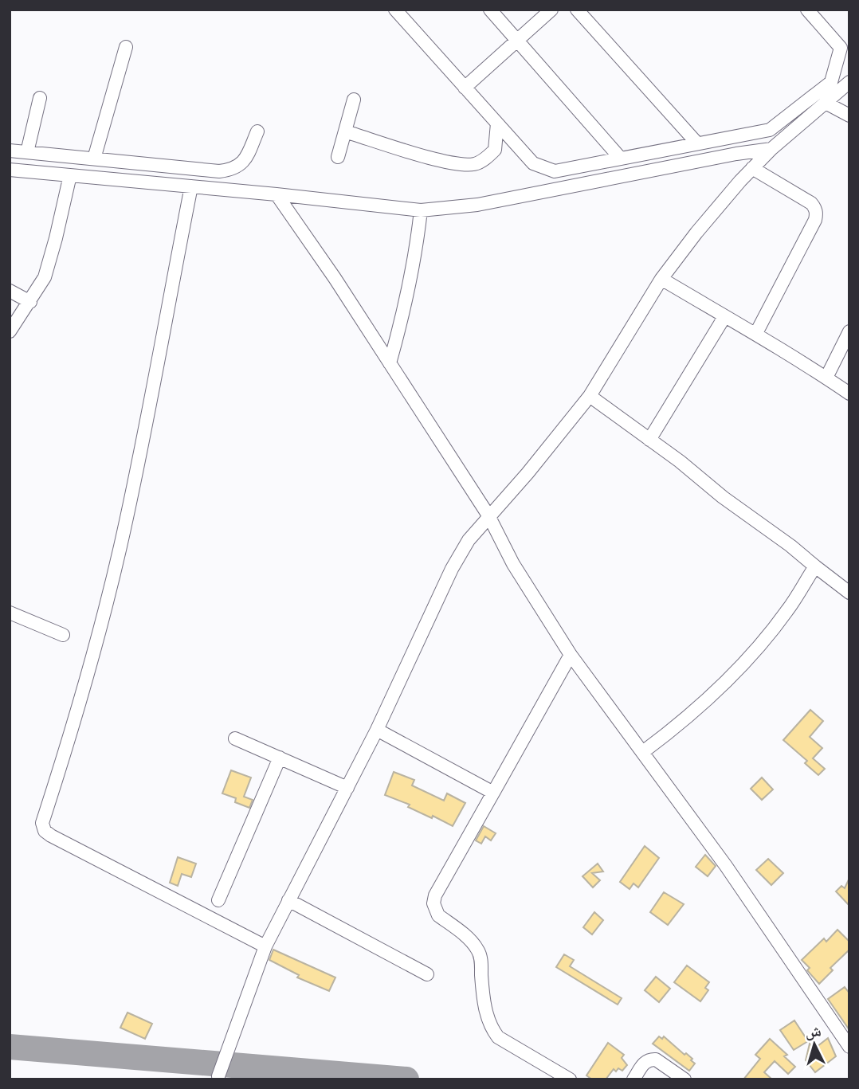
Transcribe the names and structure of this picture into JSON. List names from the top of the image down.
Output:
{
  "north": "top"
}
